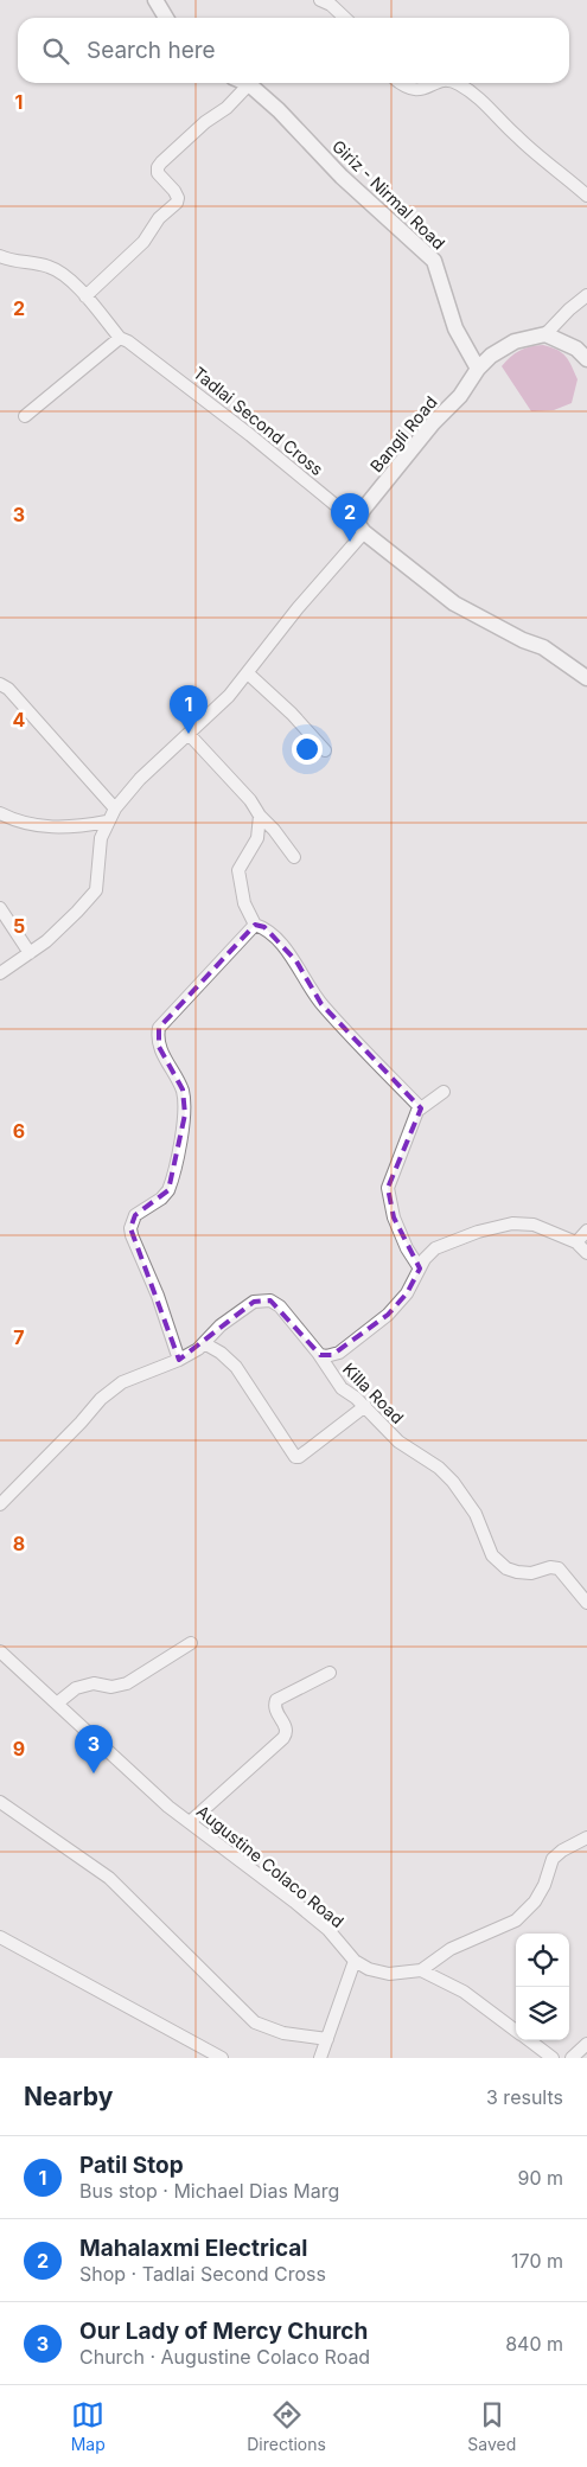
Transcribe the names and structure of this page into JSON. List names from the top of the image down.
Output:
{
  "streets": {
    "main road": ["Giriz - Nirmal Road", "Tadlai Second Cross", "Bangli Road"],
    "street": ["Killa Road", "Augustine Colaco Road"]
  },
  "crossings": [
    ["Giriz - Nirmal Road", "Bangli Road"],
    ["Tadlai Second Cross", "Bangli Road"]
  ],
  "page": {
    "search": "Search here",
    "pins": ["2", "1", "3"],
    "heading": ["Nearby", "3 results"],
    "list": [
      {
        "mark": "1",
        "name": "Patil Stop",
        "note": "Bus stop · Michael Dias Marg",
        "value": "90 m"
      },
      {
        "mark": "2",
        "name": "Mahalaxmi Electrical",
        "note": "Shop · Tadlai Second Cross",
        "value": "170 m"
      },
      {
        "mark": "3",
        "name": "Our Lady of Mercy Church",
        "note": "Church · Augustine Colaco Road",
        "value": "840 m"
      }
    ],
    "nav": ["Map", "Directions", "Saved"]
  },
  "grid": {
    "rows": [
      "1",
      "2",
      "3",
      "4",
      "5",
      "6",
      "7",
      "8",
      "9"
    ]
  }
}
